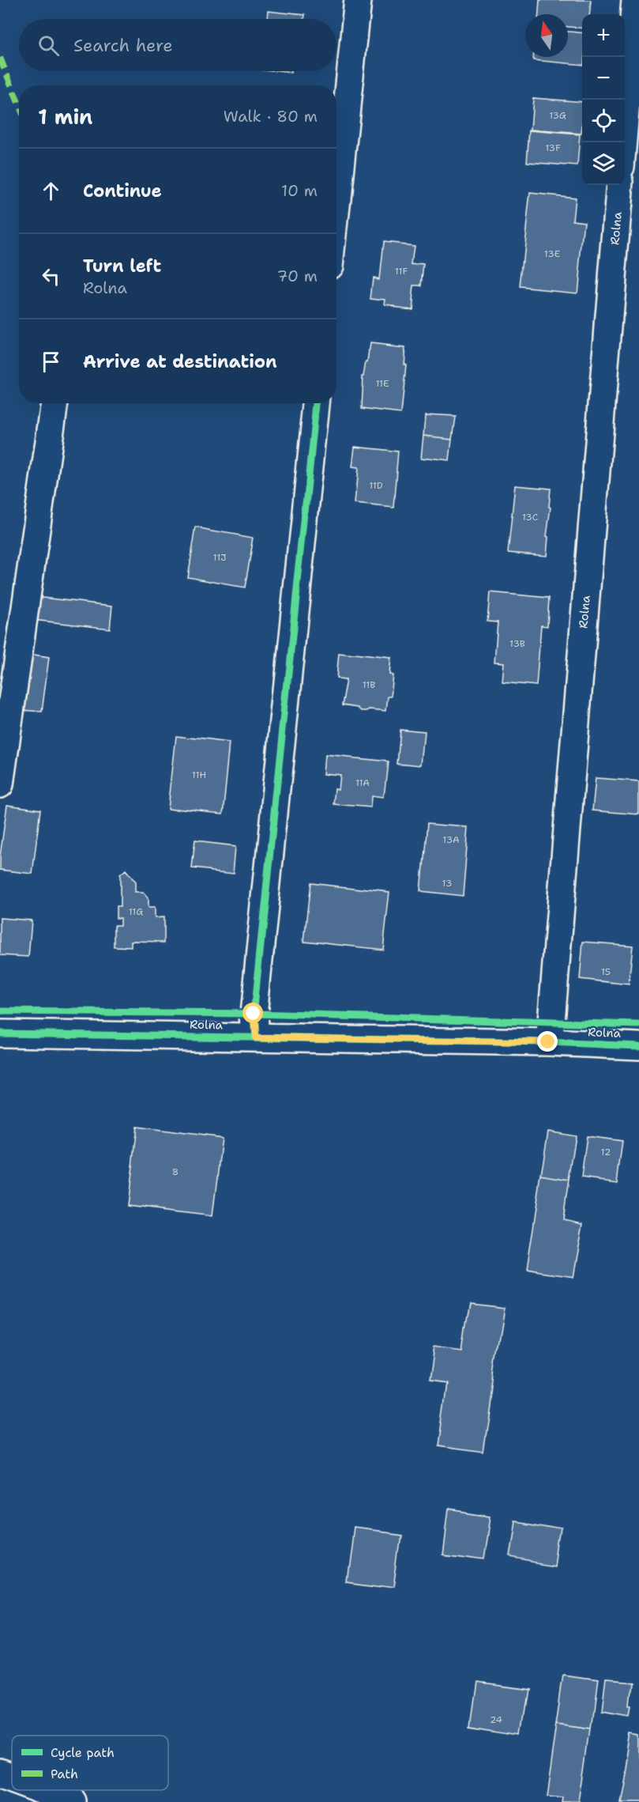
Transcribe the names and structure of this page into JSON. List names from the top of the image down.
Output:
{
  "streets": {
    "street": ["Rolna"]
  },
  "house_numbers": [
    "13G",
    "13F",
    "13E",
    "11F",
    "11E",
    "11D",
    "13C",
    "11J",
    "13B",
    "11B",
    "11H",
    "11A",
    "13A",
    "13",
    "11G",
    "15",
    "12",
    "8",
    "24"
  ],
  "legend": ["Cycle path", "Path"],
  "north": "top",
  "page": {
    "map_buttons": ["+", "−"],
    "search": "Search here",
    "heading": ["1 min", "Walk · 80 m"],
    "list": [
      ["Continue", "10 m"],
      ["Turn left", "Rolna", "70 m"],
      "Arrive at destination"
    ]
  }
}
